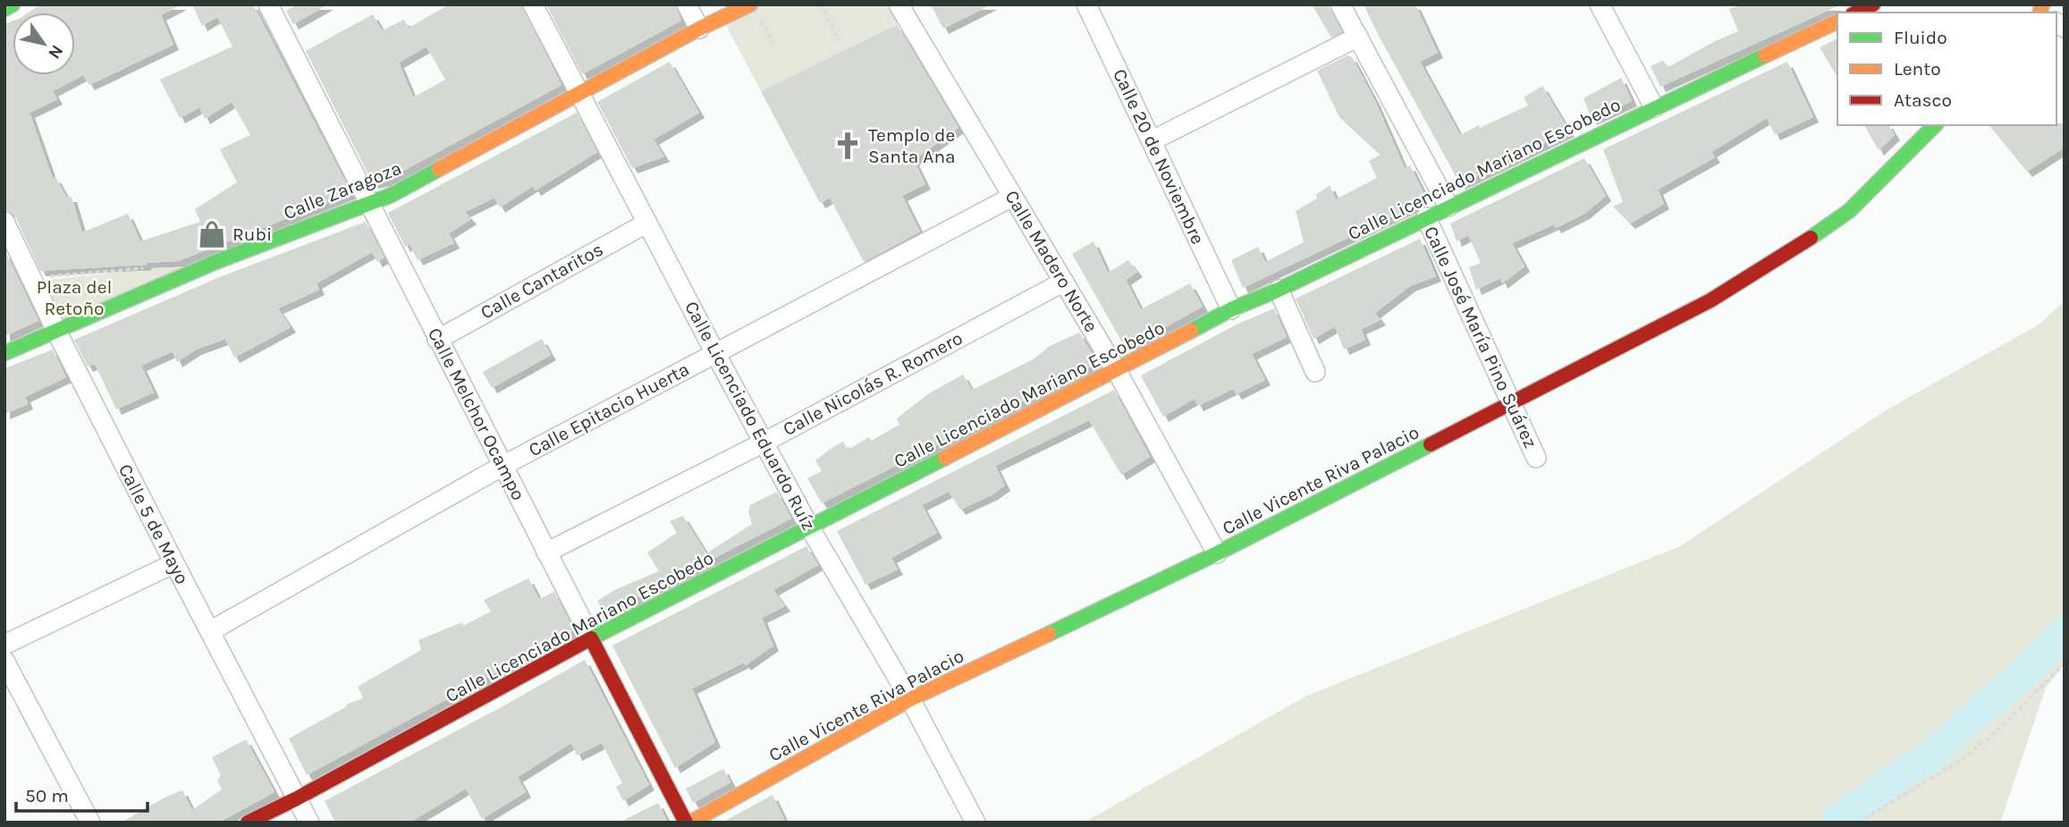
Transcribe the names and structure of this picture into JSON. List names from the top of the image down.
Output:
{
  "streets": {
    "main road": [
      "Calle Licenciado Mariano Escobedo",
      "Calle Zaragoza",
      "Calle Melchor Ocampo",
      "Calle Vicente Riva Palacio"
    ],
    "street": [
      "Calle 20 de Noviembre",
      "Calle Madero Norte",
      "Calle Cantaritos",
      "Calle José María Pino Suárez",
      "Calle Nicolás R. Romero",
      "Calle Epitacio Huerta",
      "Calle Licenciado Eduardo Ruíz",
      "Calle 5 de Mayo"
    ]
  },
  "crossings": [
    ["Calle 20 de Noviembre", "Calle Licenciado Mariano Escobedo"],
    ["Calle Licenciado Mariano Escobedo", "Calle Madero Norte"],
    ["Calle Licenciado Mariano Escobedo", "Calle José María Pino Suárez"],
    ["Calle Licenciado Mariano Escobedo", "Calle Melchor Ocampo"],
    ["Calle Licenciado Mariano Escobedo", "Calle Licenciado Eduardo Ruíz"],
    ["Calle Licenciado Mariano Escobedo", "Calle 5 de Mayo"],
    ["Calle Zaragoza", "Calle Melchor Ocampo"],
    ["Calle Zaragoza", "Calle Licenciado Eduardo Ruíz"],
    ["Calle Zaragoza", "Calle 5 de Mayo"],
    ["Calle Madero Norte", "Calle Nicolás R. Romero"],
    ["Calle Madero Norte", "Calle Epitacio Huerta"],
    ["Calle Madero Norte", "Calle Vicente Riva Palacio"],
    ["Calle Cantaritos", "Calle Melchor Ocampo"],
    ["Calle Cantaritos", "Calle Licenciado Eduardo Ruíz"],
    ["Calle José María Pino Suárez", "Calle Vicente Riva Palacio"],
    ["Calle Nicolás R. Romero", "Calle Melchor Ocampo"],
    ["Calle Nicolás R. Romero", "Calle Licenciado Eduardo Ruíz"],
    ["Calle Epitacio Huerta", "Calle Melchor Ocampo"],
    ["Calle Epitacio Huerta", "Calle Licenciado Eduardo Ruíz"],
    ["Calle Epitacio Huerta", "Calle 5 de Mayo"],
    ["Calle Melchor Ocampo", "Calle Vicente Riva Palacio"],
    ["Calle Licenciado Eduardo Ruíz", "Calle Vicente Riva Palacio"]
  ],
  "parks": ["Plaza del Retoño"],
  "places": {
    "church": ["Templo de Santa Ana"],
    "shop": ["Rubi"]
  },
  "legend": ["Fluido", "Lento", "Atasco"],
  "scale_bar": "50 m",
  "north": "bottom right"
}
